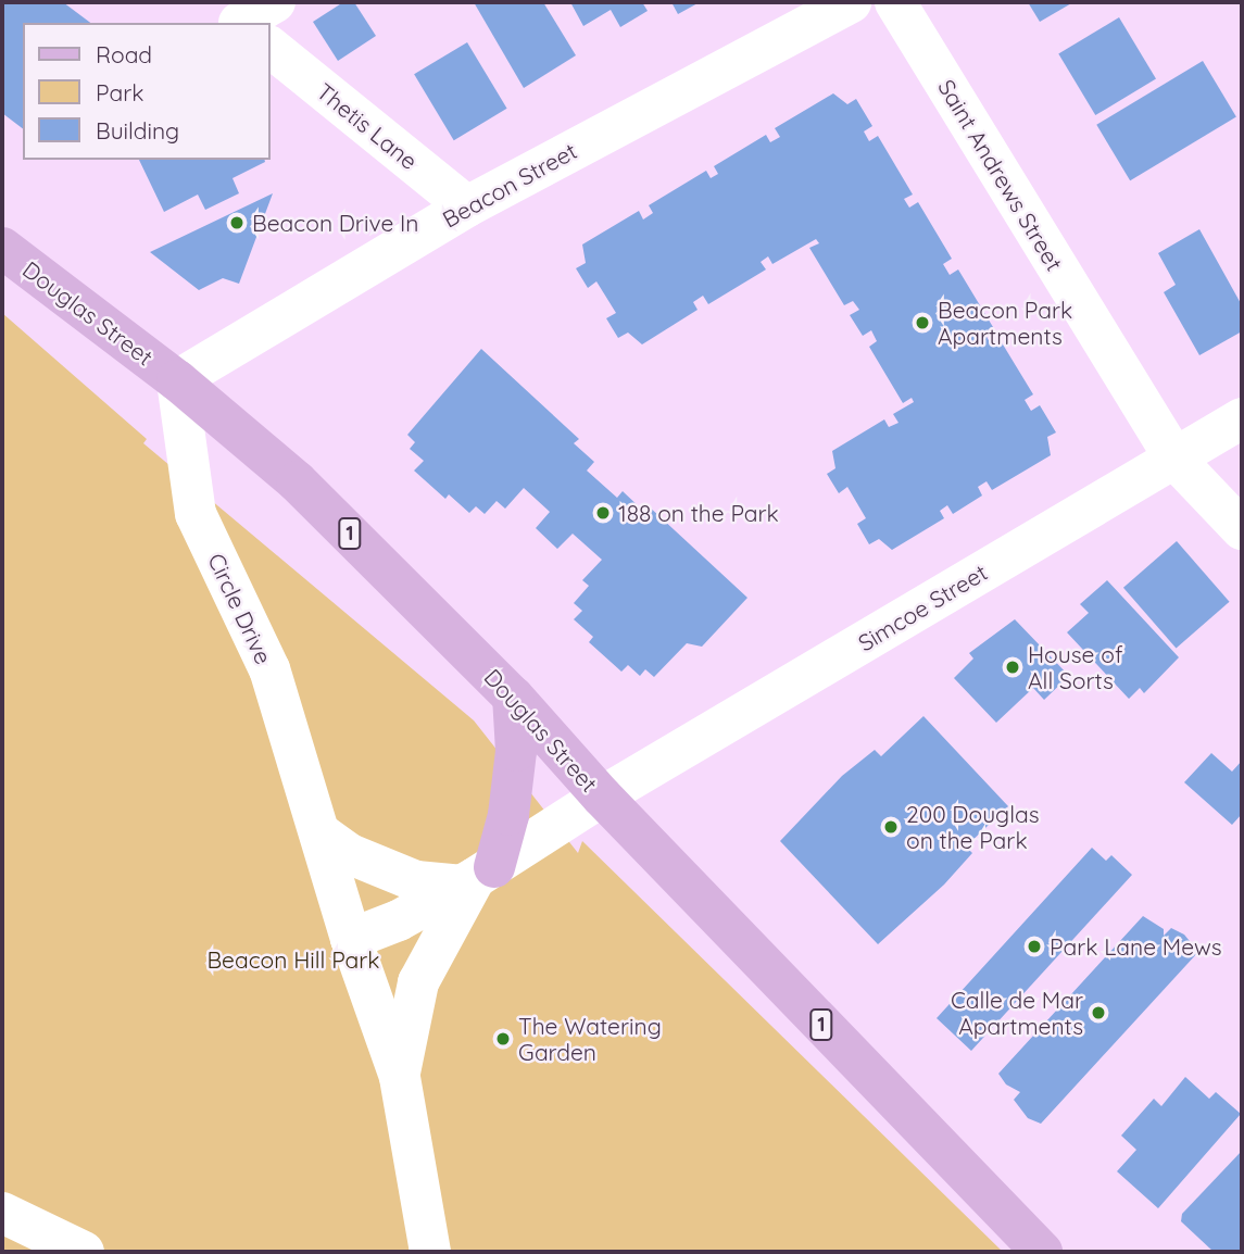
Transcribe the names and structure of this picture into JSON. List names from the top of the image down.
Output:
{
  "streets": {
    "main road": ["Douglas Street", "1"],
    "street": [
      "Thetis Lane",
      "Saint Andrews Street",
      "Beacon Street",
      "Simcoe Street",
      "Circle Drive"
    ]
  },
  "crossings": [
    ["Thetis Lane", "Beacon Street"],
    ["Saint Andrews Street", "Simcoe Street"],
    ["Beacon Street", "Douglas Street"],
    ["Beacon Street", "Circle Drive"],
    ["Douglas Street", "Simcoe Street"],
    ["Douglas Street", "Circle Drive"],
    ["Simcoe Street", "Circle Drive"]
  ],
  "parks": ["Beacon Hill Park"],
  "places": [
    "Beacon Drive In",
    "Beacon Park Apartments",
    "188 on the Park",
    "House of All Sorts",
    "200 Douglas on the Park",
    "Park Lane Mews",
    "Calle de Mar Apartments",
    "The Watering Garden"
  ],
  "legend": ["Road", "Park", "Building"]
}
